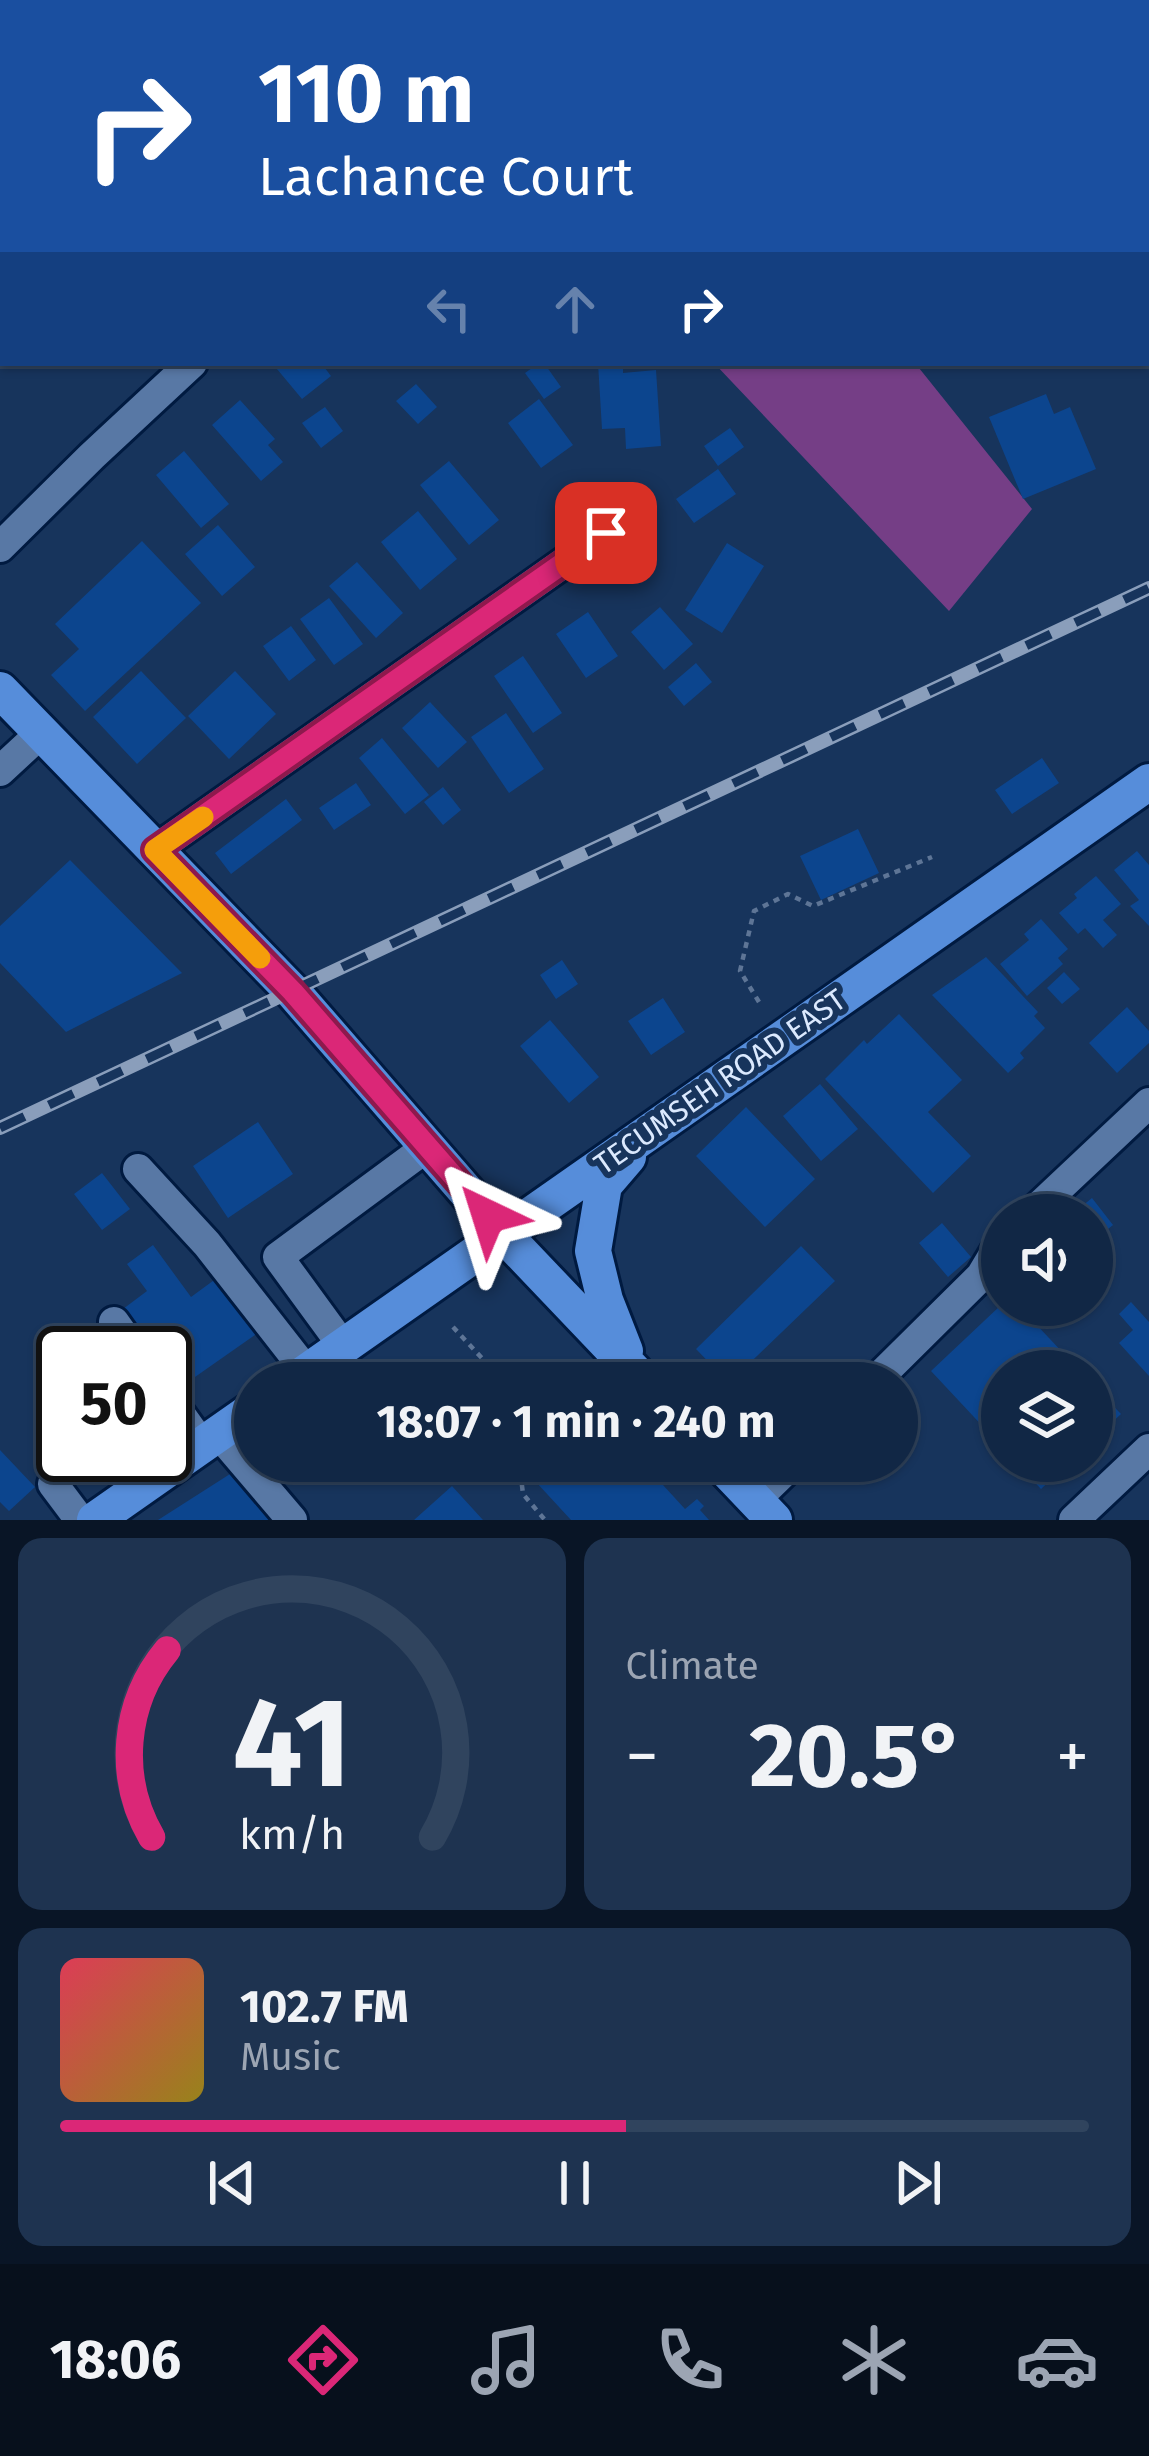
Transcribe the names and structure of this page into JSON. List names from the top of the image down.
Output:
{
  "streets": {
    "main road": ["TECUMSEH ROAD EAST"]
  },
  "page": {
    "turn": ["110 m", "Lachance Court"],
    "limit": "50",
    "trip": "18:07 · 1 min · 240 m",
    "tile": "Climate",
    "heat": ["−", "20.5°", "+"],
    "song": ["102.7 FM", "Music"],
    "tabs": "18:06",
    "gauge": ["41", "km/h"]
  }
}
